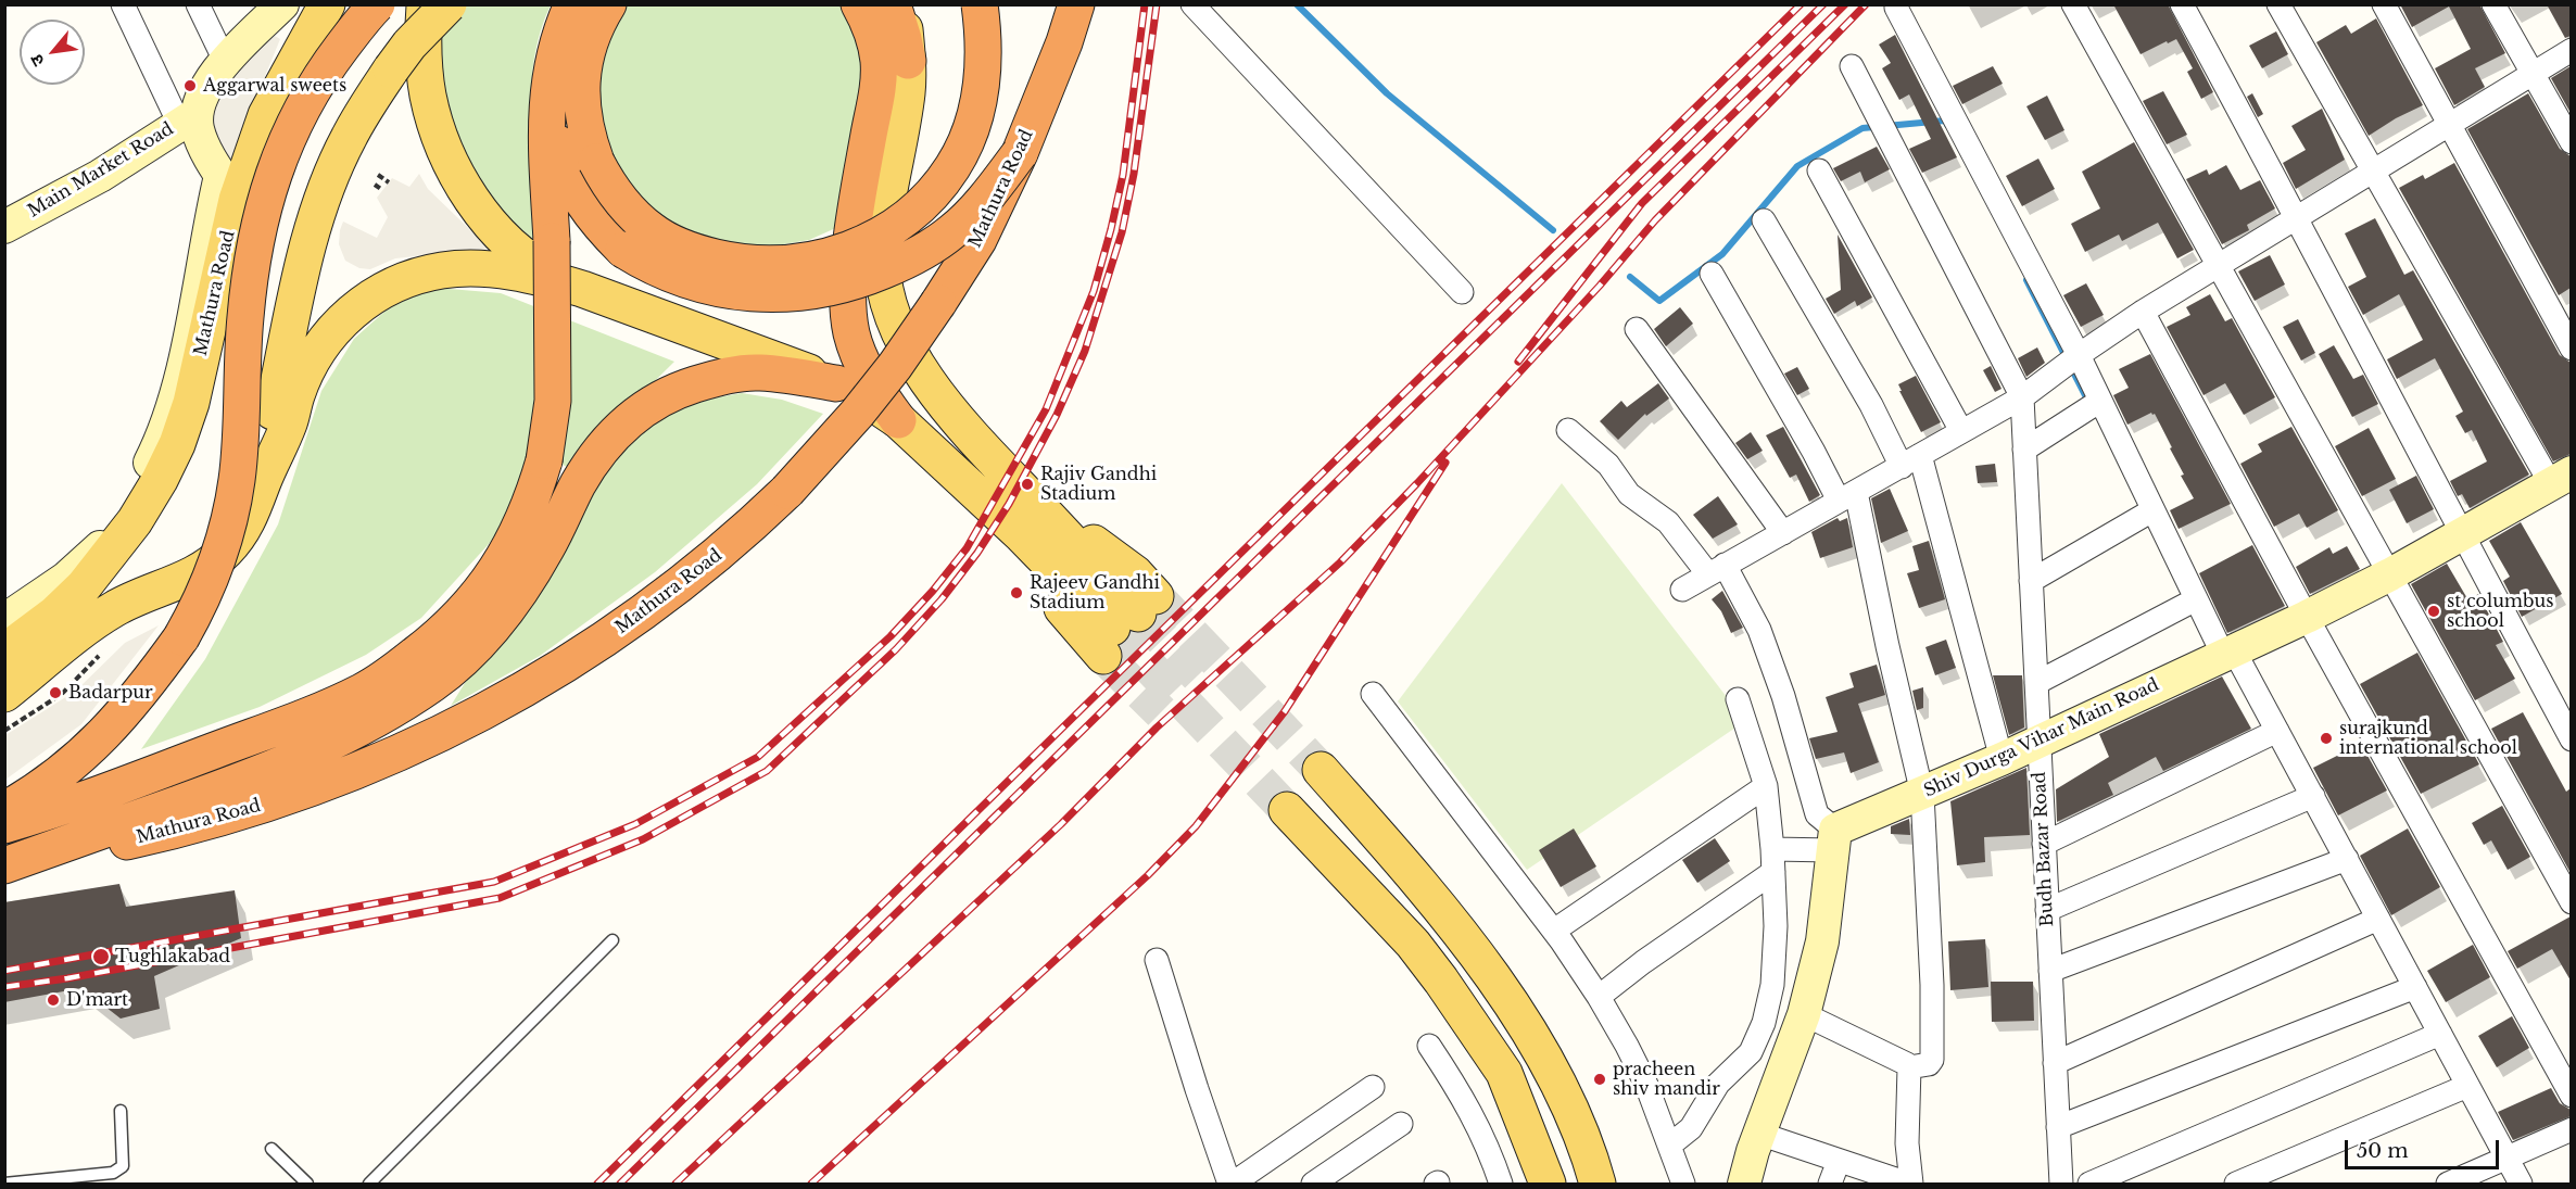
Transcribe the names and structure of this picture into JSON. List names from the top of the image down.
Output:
{
  "streets": {
    "highway": ["Mathura Road"],
    "street": ["Main Market Road", "Shiv Durga Vihar Main Road", "Budh Bazar Road"]
  },
  "crossings": [
    ["Shiv Durga Vihar Main Road", "Budh Bazar Road"]
  ],
  "places": [
    "Aggarwal sweets",
    "Rajiv Gandhi Stadium",
    "Rajeev Gandhi Stadium",
    "st columbus school",
    "Badarpur",
    "surajkund international school",
    "Tughlakabad",
    "D'mart",
    "pracheen shiv mandir"
  ],
  "scale_bar": "50 m",
  "north": "bottom left"
}
